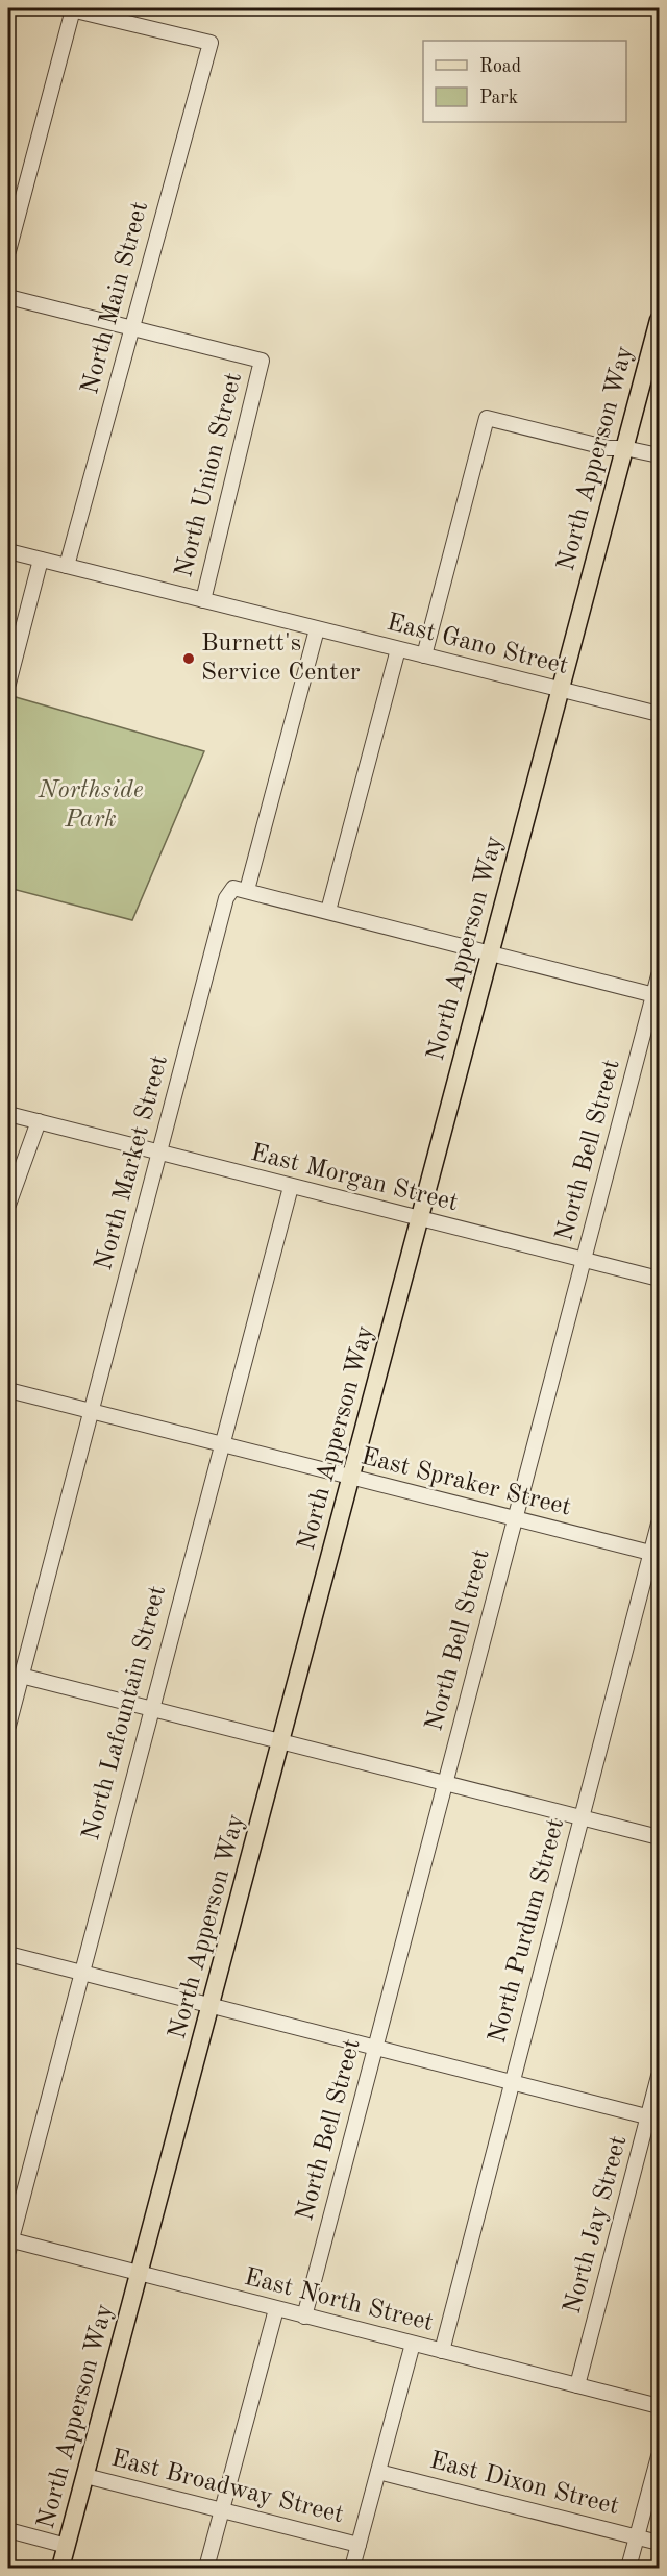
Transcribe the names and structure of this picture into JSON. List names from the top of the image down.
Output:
{
  "streets": {
    "main road": ["North Apperson Way"],
    "street": [
      "North Main Street",
      "North Union Street",
      "East Gano Street",
      "North Bell Street",
      "North Market Street",
      "East Morgan Street",
      "East Spraker Street",
      "North Lafountain Street",
      "North Purdum Street",
      "North Jay Street",
      "East North Street",
      "East Dixon Street",
      "East Broadway Street"
    ]
  },
  "crossings": [
    ["North Main Street", "North Union Street"],
    ["North Main Street", "East Gano Street"],
    ["North Apperson Way", "East Gano Street"],
    ["North Apperson Way", "East Morgan Street"],
    ["North Apperson Way", "East Spraker Street"],
    ["North Apperson Way", "East North Street"],
    ["North Apperson Way", "East Broadway Street"],
    ["North Union Street", "East Gano Street"],
    ["North Bell Street", "East Morgan Street"],
    ["North Bell Street", "East Spraker Street"],
    ["North Bell Street", "East North Street"],
    ["North Market Street", "East Morgan Street"],
    ["North Market Street", "East Spraker Street"],
    ["East Morgan Street", "North Lafountain Street"],
    ["East Spraker Street", "North Lafountain Street"],
    ["East Spraker Street", "North Purdum Street"],
    ["North Lafountain Street", "East North Street"],
    ["North Purdum Street", "East North Street"],
    ["North Jay Street", "East North Street"]
  ],
  "parks": ["Northside Park"],
  "places": ["Burnett's Service Center"],
  "legend": ["Road", "Park"]
}
